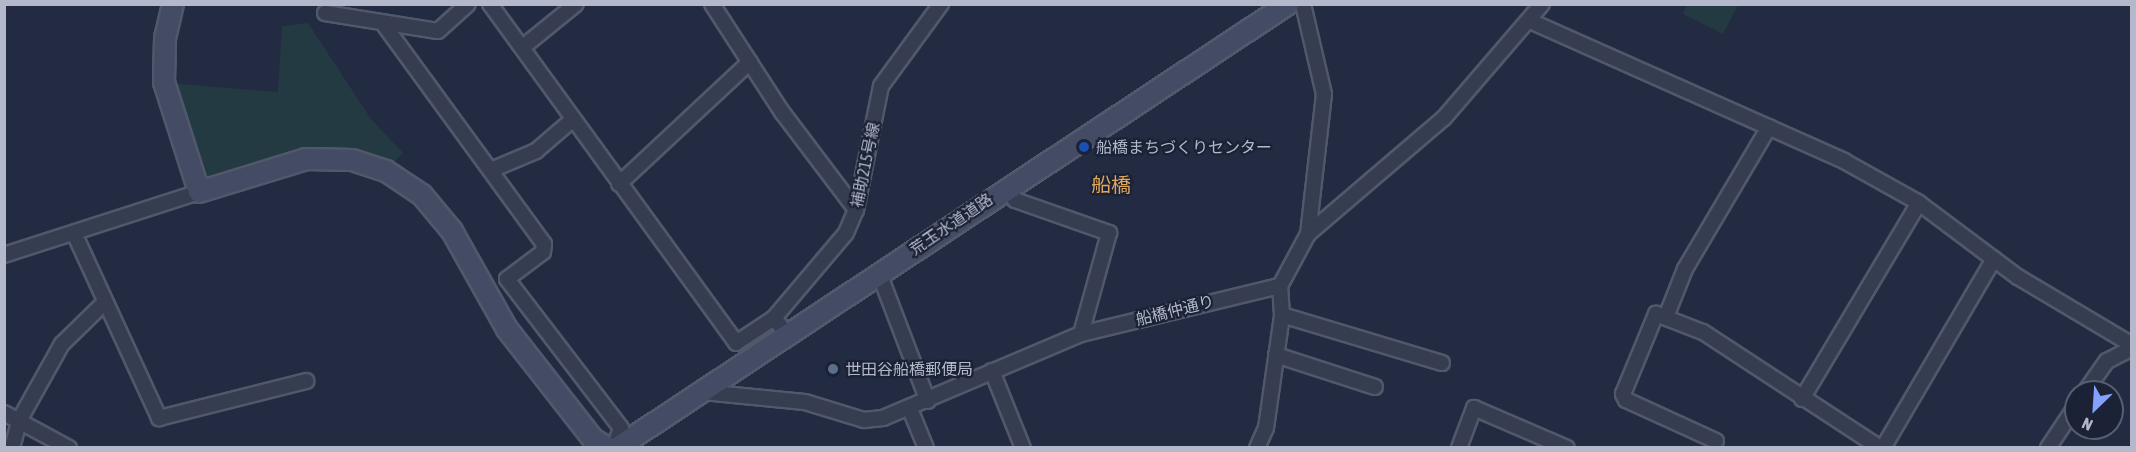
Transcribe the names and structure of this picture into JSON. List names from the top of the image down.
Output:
{
  "streets": {
    "main road": ["荒玉水道道路"],
    "street": ["補助215号線", "船橋仲通り"]
  },
  "crossings": [
    ["荒玉水道道路", "船橋仲通り"]
  ],
  "districts": ["船橋"],
  "places": ["船橋まちづくりセンター", "世田谷船橋郵便局"],
  "north": "bottom left"
}
